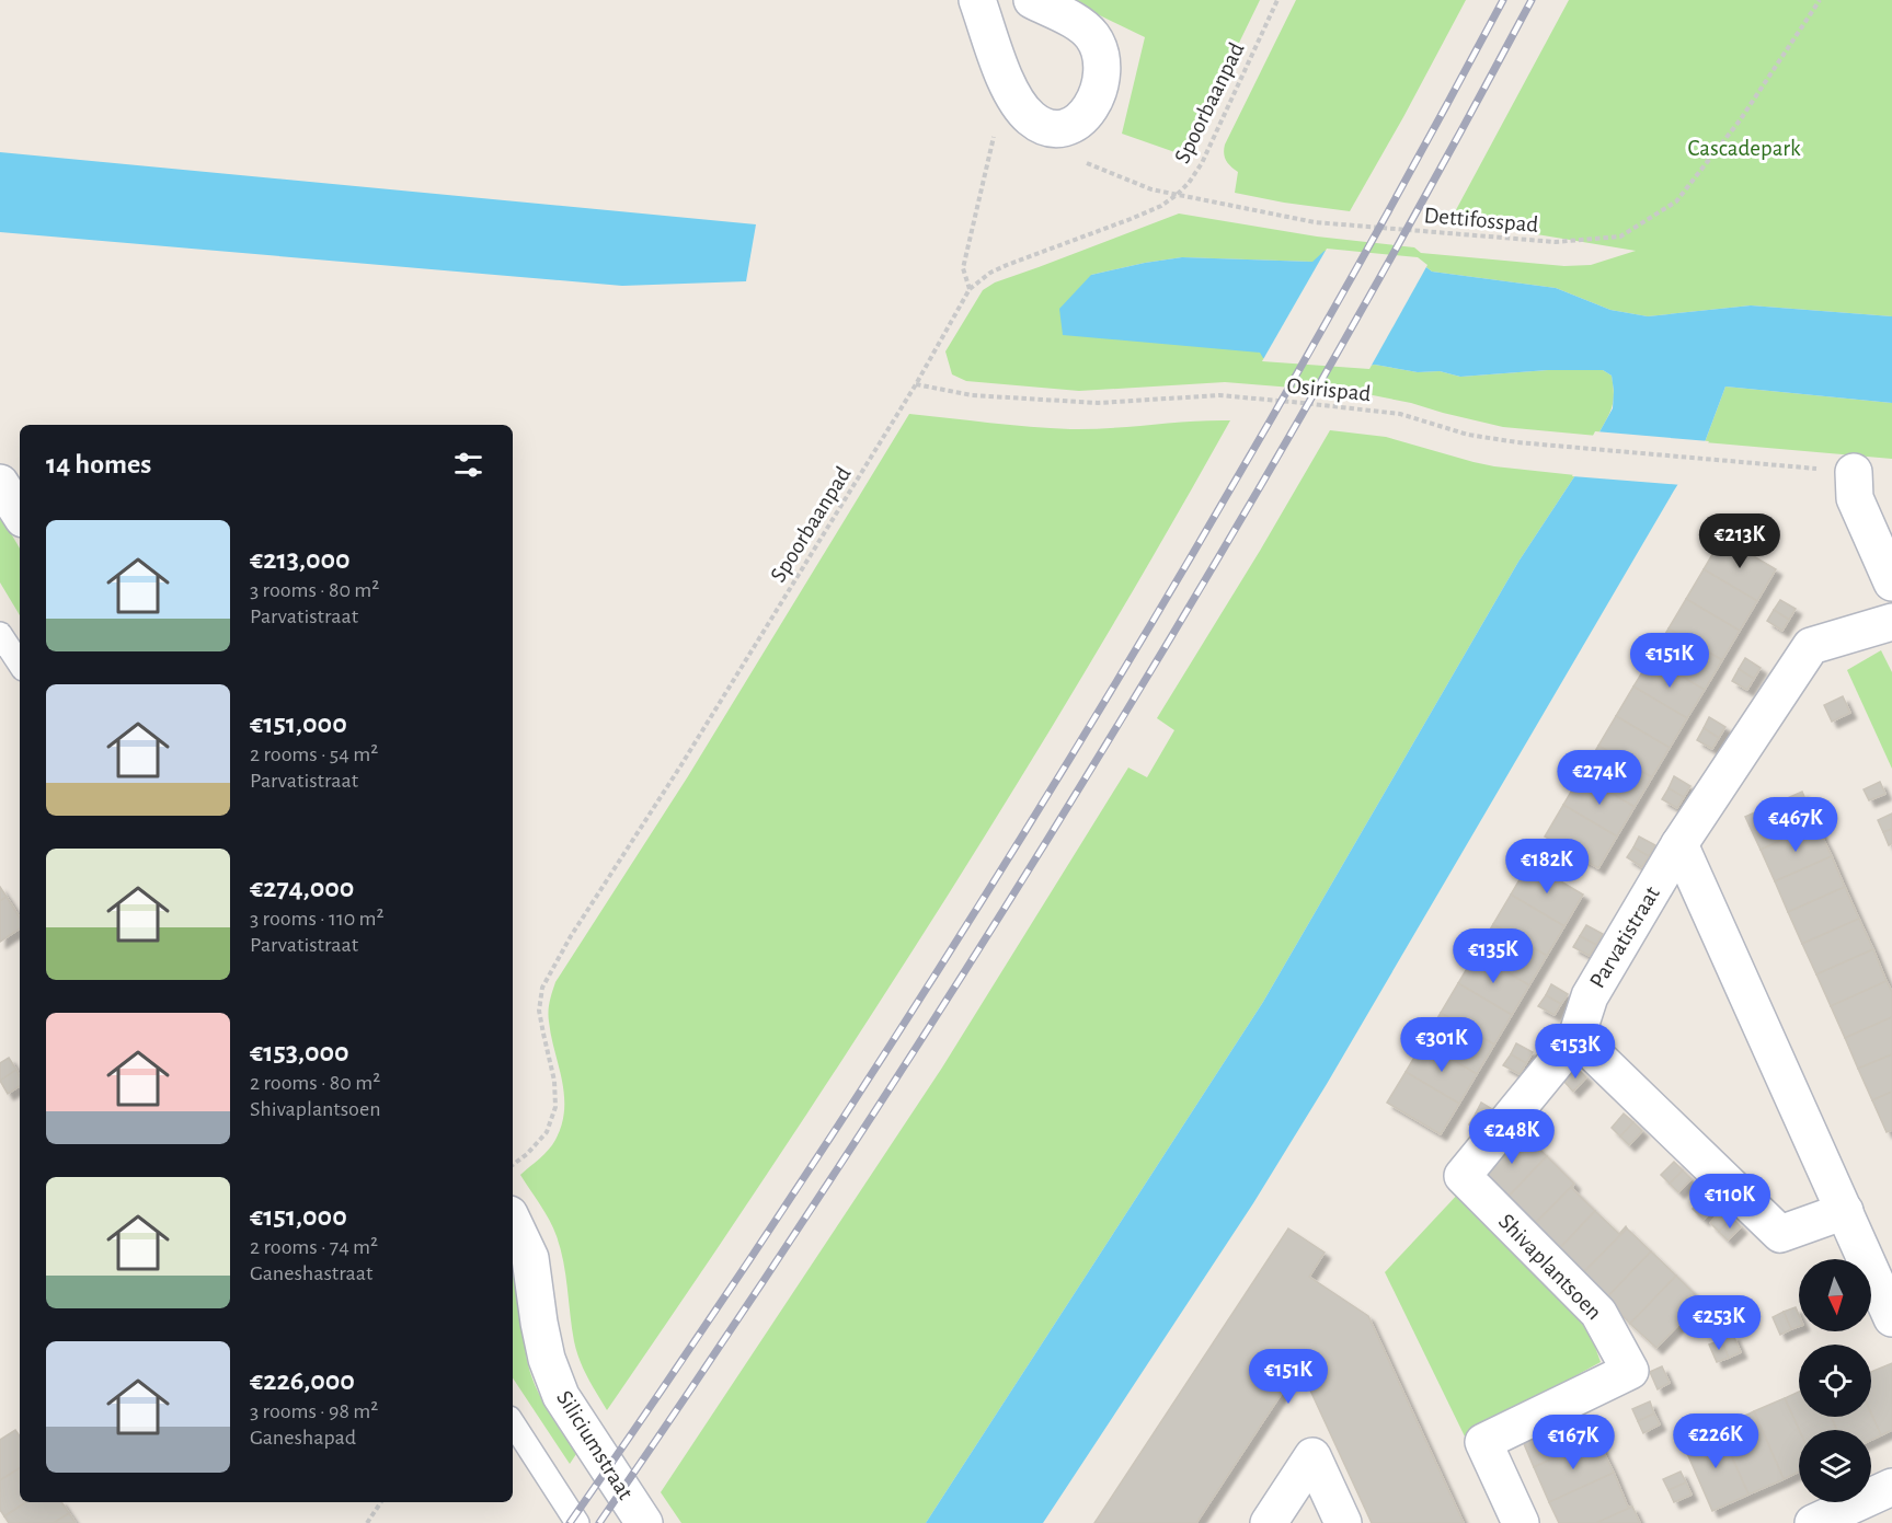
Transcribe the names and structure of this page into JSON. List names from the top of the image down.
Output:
{
  "streets": {
    "street": ["Parvatistraat", "Shivaplantsoen", "Siliciumstraat"],
    "path": ["Spoorbaanpad", "Dettifosspad", "Osirispad"]
  },
  "crossings": [
    ["Spoorbaanpad", "Dettifosspad"],
    ["Spoorbaanpad", "Osirispad"],
    ["Parvatistraat", "Shivaplantsoen"]
  ],
  "parks": ["Cascadepark"],
  "north": "bottom",
  "page": {
    "heading": "14 homes",
    "list": [
      {
        "name": "€213,000",
        "note": "3 rooms · 80 m² · Parvatistraat"
      },
      {
        "name": "€151,000",
        "note": "2 rooms · 54 m² · Parvatistraat"
      },
      {
        "name": "€274,000",
        "note": "3 rooms · 110 m² · Parvatistraat"
      },
      {
        "name": "€153,000",
        "note": "2 rooms · 80 m² · Shivaplantsoen"
      },
      {
        "name": "€151,000",
        "note": "2 rooms · 74 m² · Ganeshastraat"
      },
      {
        "name": "€226,000",
        "note": "3 rooms · 98 m² · Ganeshapad"
      }
    ],
    "price": [
      "€213K",
      "€151K",
      "€274K",
      "€467K",
      "€182K",
      "€135K",
      "€301K",
      "€153K",
      "€248K",
      "€110K",
      "€253K",
      "€151K",
      "€226K",
      "€167K"
    ]
  }
}
